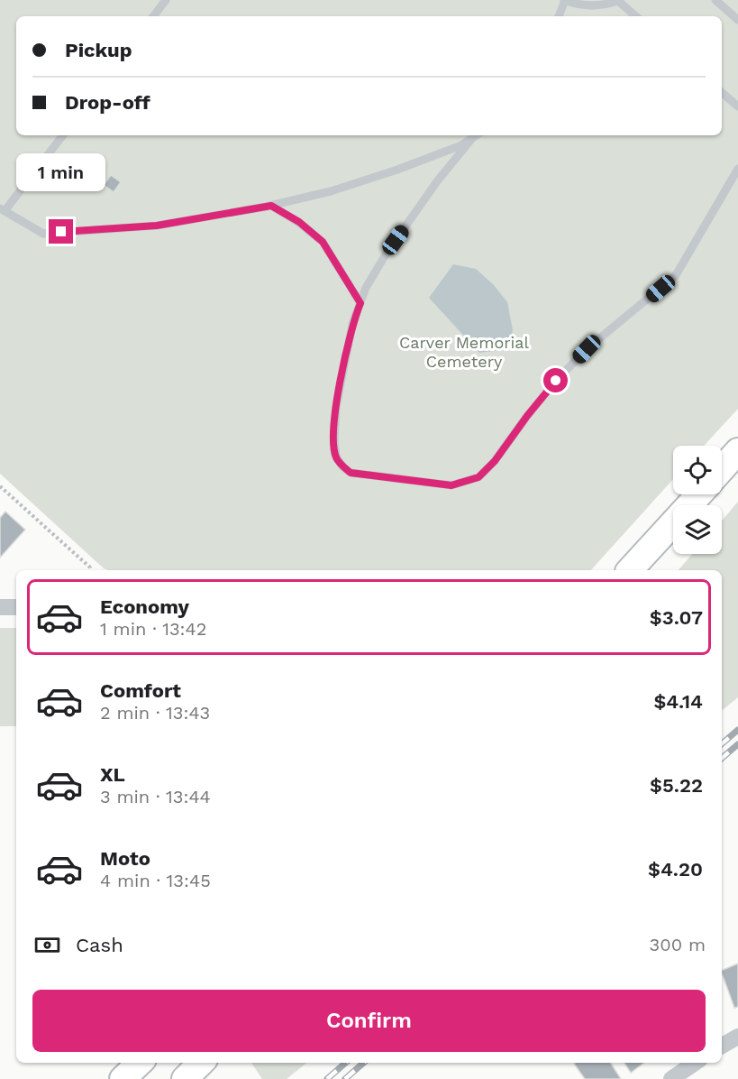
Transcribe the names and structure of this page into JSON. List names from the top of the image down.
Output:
{
  "parks": ["Carver Memorial Cemetery"],
  "page": {
    "banner": ["Pickup", "Drop-off"],
    "bubble": "1 min",
    "list": [
      {
        "name": "Economy",
        "note": "1 min · 13:42",
        "value": "$3.07"
      },
      {
        "name": "Comfort",
        "note": "2 min · 13:43",
        "value": "$4.14"
      },
      {
        "name": "XL",
        "note": "3 min · 13:44",
        "value": "$5.22"
      },
      {
        "name": "Moto",
        "note": "4 min · 13:45",
        "value": "$4.20"
      }
    ],
    "pay": ["Cash", "300 m"],
    "buttons": "Confirm"
  }
}
